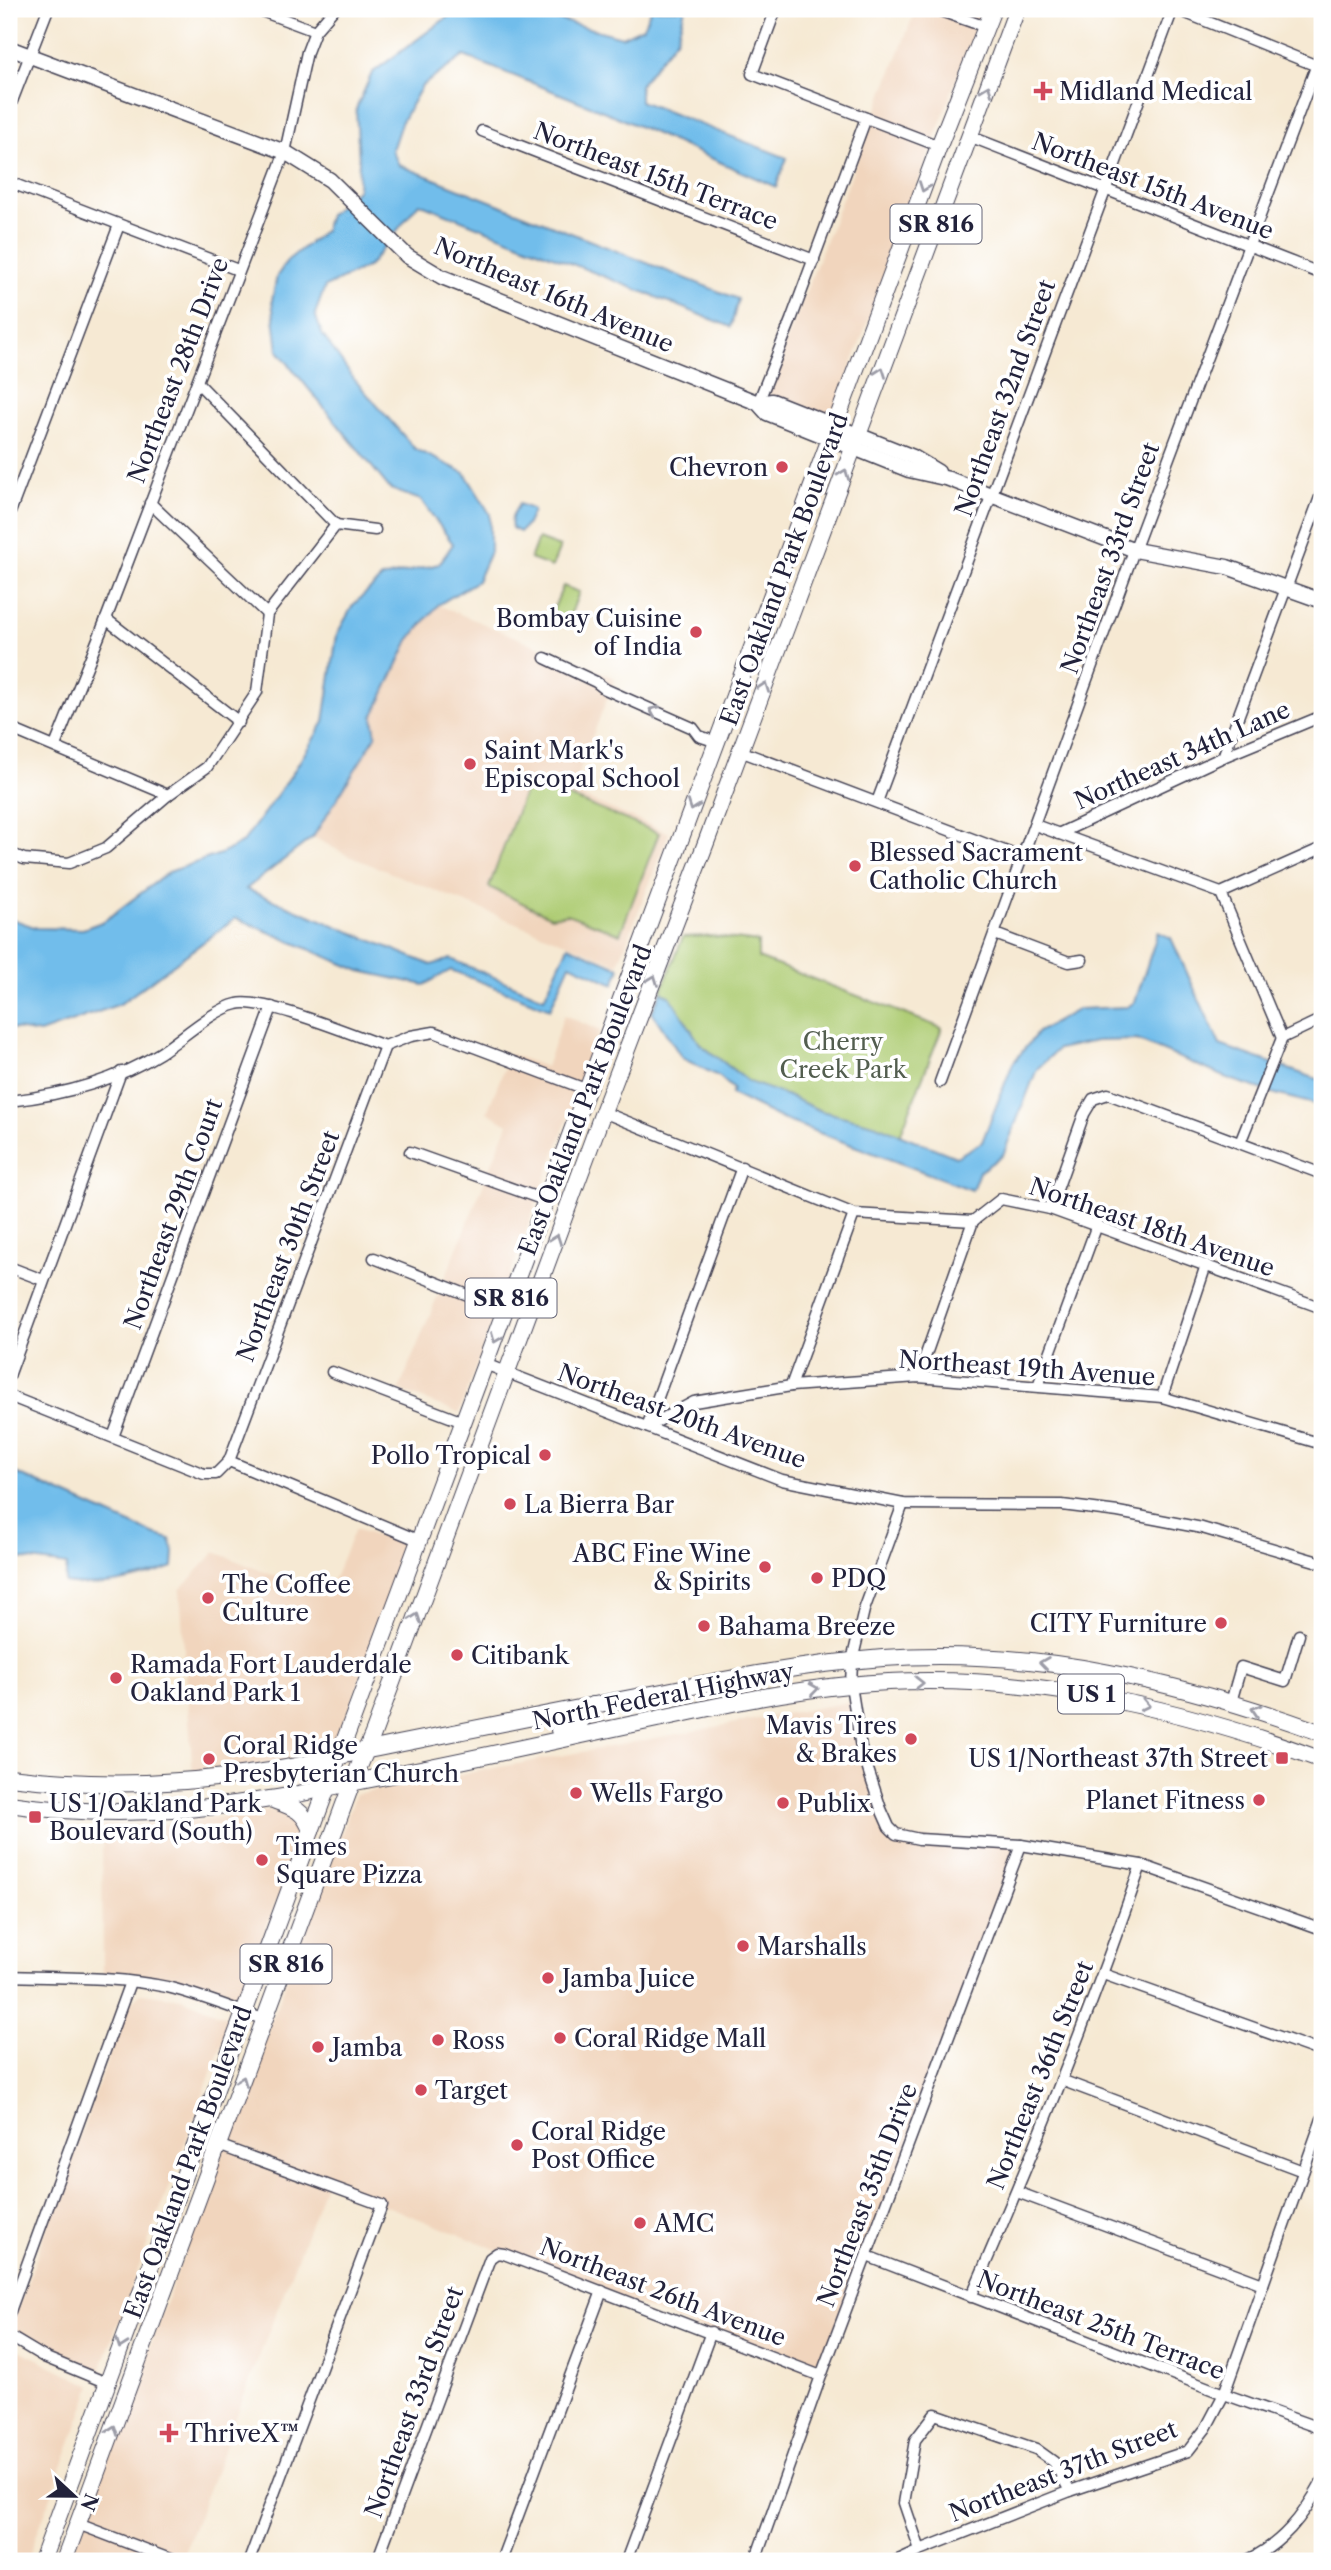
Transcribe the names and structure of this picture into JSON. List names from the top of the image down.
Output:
{
  "streets": {
    "main road": [
      "SR 816",
      "East Oakland Park Boulevard",
      "US 1",
      "North Federal Highway"
    ],
    "street": [
      "Northeast 15th Terrace",
      "Northeast 15th Avenue",
      "Northeast 16th Avenue",
      "Northeast 28th Drive",
      "Northeast 32nd Street",
      "Northeast 33rd Street",
      "Northeast 34th Lane",
      "Northeast 29th Court",
      "Northeast 18th Avenue",
      "Northeast 30th Street",
      "Northeast 19th Avenue",
      "Northeast 20th Avenue",
      "Northeast 36th Street",
      "Northeast 35th Drive",
      "Northeast 26th Avenue",
      "Northeast 25th Terrace",
      "Northeast 37th Street"
    ]
  },
  "crossings": [
    ["Northeast 15th Avenue", "Northeast 32nd Street"],
    ["Northeast 15th Avenue", "Northeast 33rd Street"],
    ["Northeast 15th Avenue", "East Oakland Park Boulevard"],
    ["Northeast 16th Avenue", "Northeast 28th Drive"],
    ["Northeast 16th Avenue", "Northeast 32nd Street"],
    ["Northeast 16th Avenue", "Northeast 33rd Street"],
    ["Northeast 16th Avenue", "East Oakland Park Boulevard"],
    ["Northeast 33rd Street", "Northeast 26th Avenue"],
    ["East Oakland Park Boulevard", "Northeast 20th Avenue"],
    ["East Oakland Park Boulevard", "North Federal Highway"],
    ["Northeast 19th Avenue", "Northeast 20th Avenue"],
    ["Northeast 36th Street", "Northeast 25th Terrace"],
    ["Northeast 35th Drive", "Northeast 26th Avenue"],
    ["Northeast 35th Drive", "Northeast 25th Terrace"],
    ["Northeast 25th Terrace", "Northeast 37th Street"]
  ],
  "parks": ["Cherry Creek Park"],
  "places": {
    "health": ["Midland Medical", "ThriveX™"],
    "other": [
      "Chevron",
      "Bombay Cuisine of India",
      "Saint Mark's Episcopal School",
      "Blessed Sacrament Catholic Church",
      "Pollo Tropical",
      "La Bierra Bar",
      "ABC Fine Wine & Spirits",
      "PDQ",
      "The Coffee Culture",
      "CITY Furniture",
      "Bahama Breeze",
      "Citibank",
      "Ramada Fort Lauderdale Oakland Park 1",
      "Mavis Tires & Brakes",
      "Coral Ridge Presbyterian Church",
      "Wells Fargo",
      "Planet Fitness",
      "Publix",
      "Times Square Pizza",
      "Marshalls",
      "Jamba Juice",
      "Coral Ridge Mall",
      "Ross",
      "Jamba",
      "Target",
      "Coral Ridge Post Office",
      "AMC"
    ],
    "transit": ["US 1/Northeast 37th Street", "US 1/Oakland Park Boulevard (South)"]
  },
  "north": "right"
}
